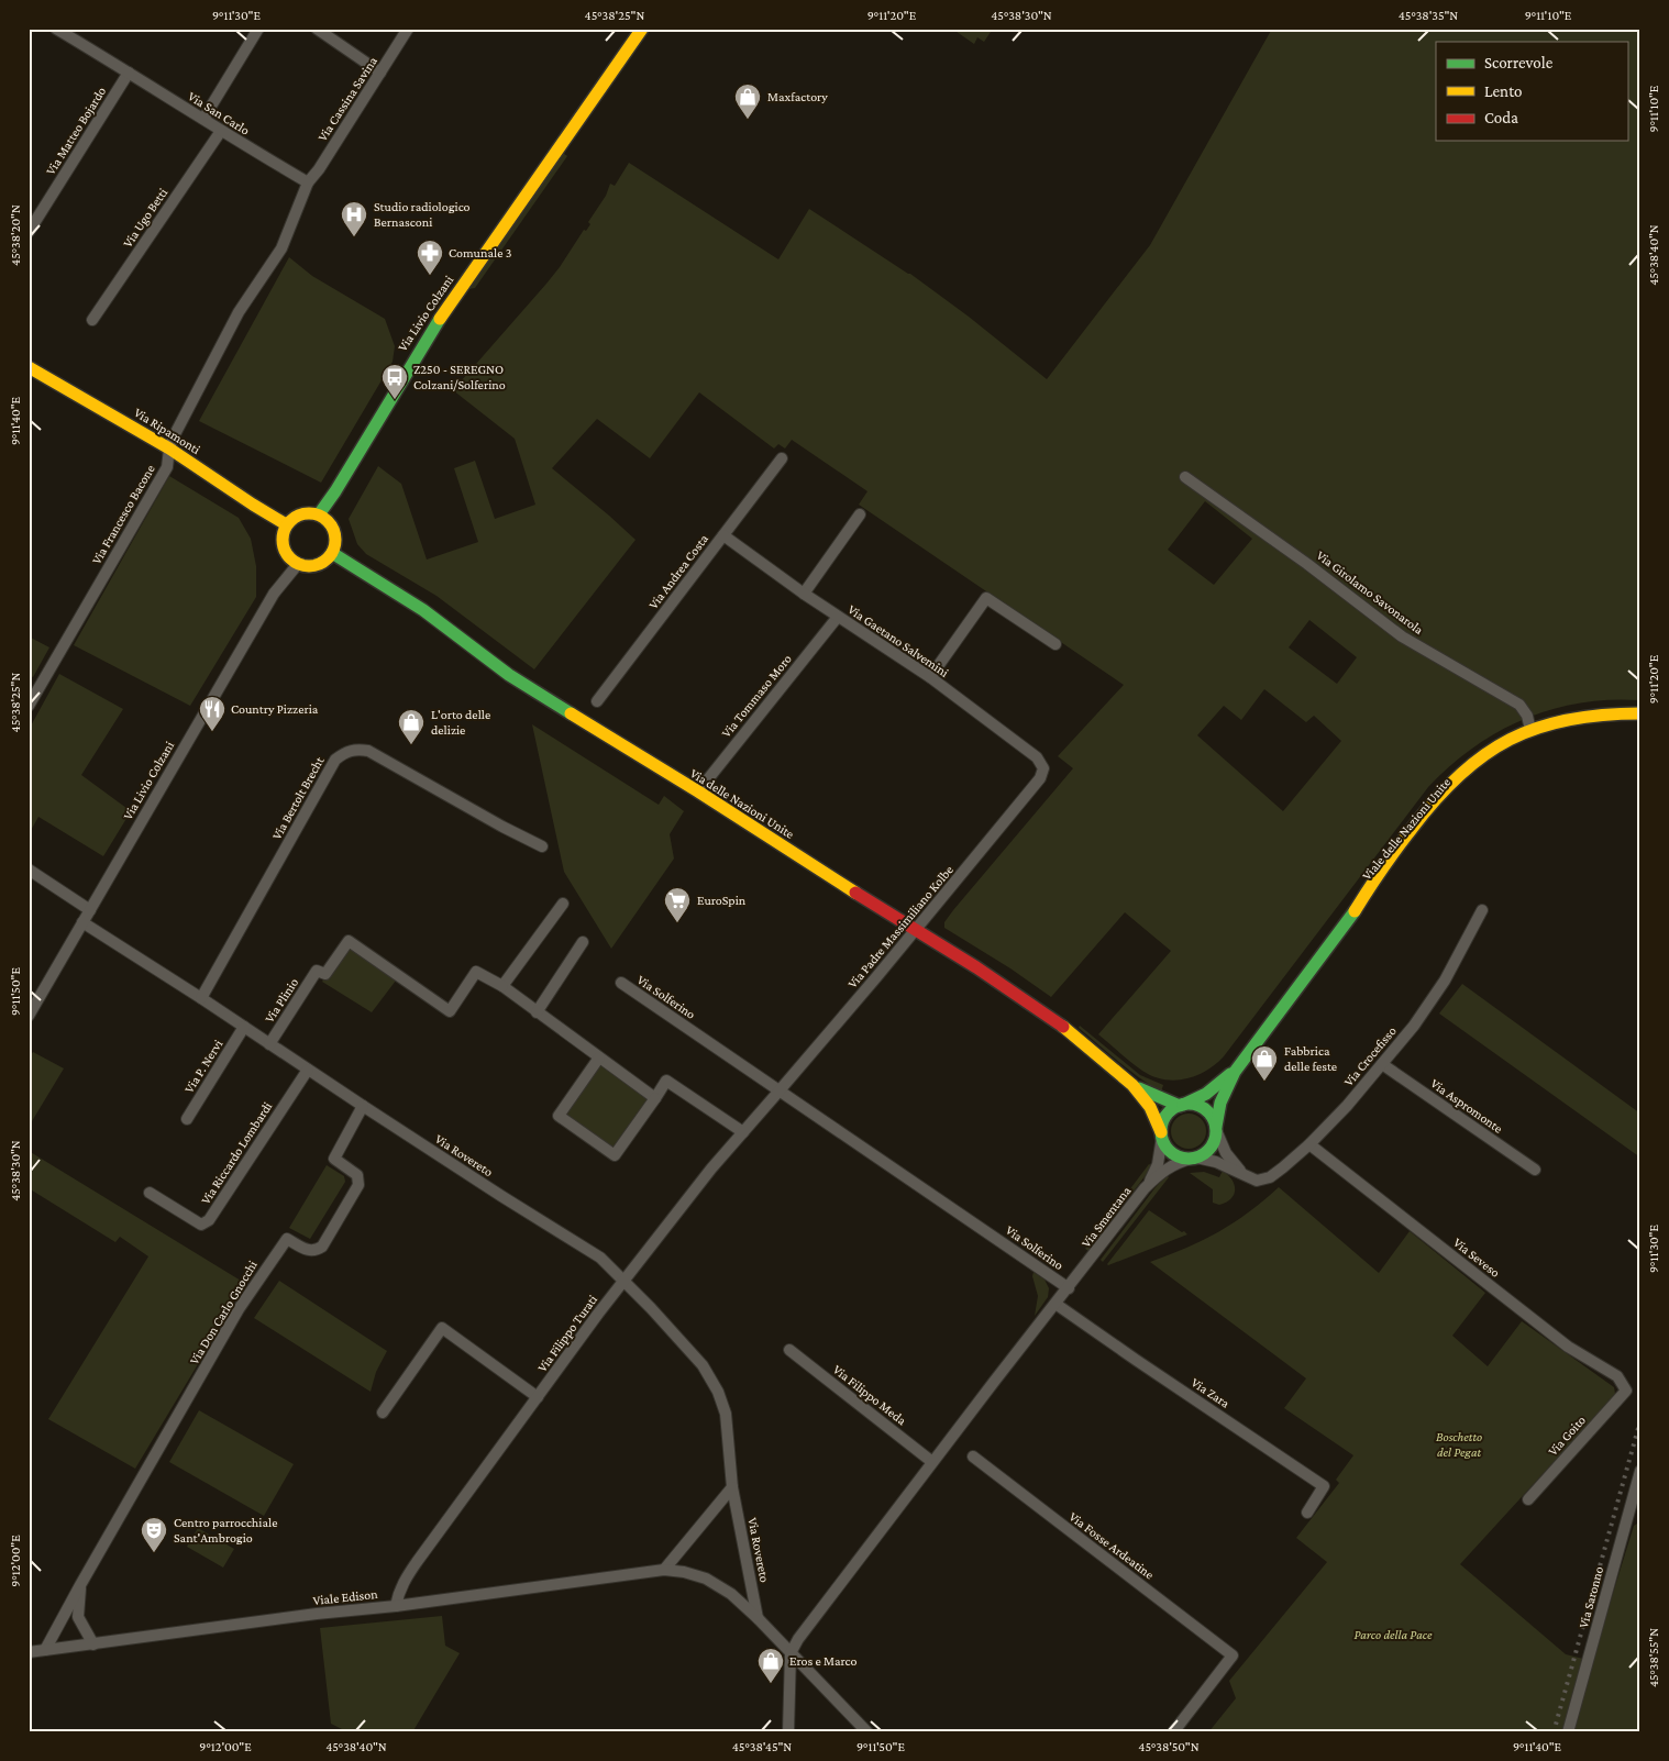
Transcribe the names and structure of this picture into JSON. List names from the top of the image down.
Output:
{
  "streets": {
    "street": [
      "Via Cassina Savina",
      "Via San Carlo",
      "Via Matteo Bojardo",
      "Via Ugo Betti",
      "Via Livio Colzani",
      "Via Ripamonti",
      "Via Francesco Bacone",
      "Via Andrea Costa",
      "Via Girolamo Savonarola",
      "Via Gaetano Salvemini",
      "Via Tommaso Moro",
      "Via Bertolt Brecht",
      "Via delle Nazioni Unite",
      "Viale delle Nazioni Unite",
      "Via Padre Massimiliano Kolbe",
      "Via Solferino",
      "Via Plinio",
      "Via Crocefisso",
      "Via P. Nervi",
      "Via Aspromonte",
      "Via Riccardo Lombardi",
      "Via Rovereto",
      "Via Smentana",
      "Via Seveso",
      "Via Don Carlo Gnocchi",
      "Via Filippo Turati",
      "Via Zara",
      "Via Filippo Meda",
      "Via Goito",
      "Via Fosse Ardeatine",
      "Viale Edison",
      "Via Saronno"
    ]
  },
  "crossings": [
    ["Via Cassina Savina", "Via San Carlo"],
    ["Via Cassina Savina", "Via Francesco Bacone"],
    ["Via San Carlo", "Via Matteo Bojardo"],
    ["Via San Carlo", "Via Ugo Betti"],
    ["Via San Carlo", "Via Francesco Bacone"],
    ["Via Livio Colzani", "Via Ripamonti"],
    ["Via Livio Colzani", "Via delle Nazioni Unite"],
    ["Via Livio Colzani", "Via Rovereto"],
    ["Via Ripamonti", "Via Francesco Bacone"],
    ["Via Ripamonti", "Via delle Nazioni Unite"],
    ["Via Andrea Costa", "Via Gaetano Salvemini"],
    ["Via Girolamo Savonarola", "Viale delle Nazioni Unite"],
    ["Via Gaetano Salvemini", "Via Tommaso Moro"],
    ["Via Gaetano Salvemini", "Via Padre Massimiliano Kolbe"],
    ["Via Tommaso Moro", "Via delle Nazioni Unite"],
    ["Via Bertolt Brecht", "Via Rovereto"],
    ["Via delle Nazioni Unite", "Via Padre Massimiliano Kolbe"],
    ["Viale delle Nazioni Unite", "Via Crocefisso"],
    ["Viale delle Nazioni Unite", "Via Smentana"],
    ["Via Padre Massimiliano Kolbe", "Via Solferino"],
    ["Via Padre Massimiliano Kolbe", "Via Filippo Turati"],
    ["Via Solferino", "Via Smentana"],
    ["Via Solferino", "Via Filippo Turati"],
    ["Via Solferino", "Via Zara"],
    ["Via Solferino", "Via Filippo Meda"],
    ["Via Plinio", "Via Rovereto"],
    ["Via Crocefisso", "Via Aspromonte"],
    ["Via Crocefisso", "Via Smentana"],
    ["Via Crocefisso", "Via Seveso"],
    ["Via P. Nervi", "Via Rovereto"],
    ["Via Riccardo Lombardi", "Via Rovereto"],
    ["Via Rovereto", "Via Don Carlo Gnocchi"],
    ["Via Rovereto", "Via Filippo Turati"],
    ["Via Seveso", "Via Goito"],
    ["Via Don Carlo Gnocchi", "Viale Edison"],
    ["Via Filippo Turati", "Viale Edison"]
  ],
  "parks": ["Boschetto del Pegat", "Parco della Pace"],
  "places": {
    "shop": [
      "Maxfactory",
      "L'orto delle delizie",
      "Fabbrica delle feste",
      "Eros e Marco"
    ],
    "hospital": ["Studio radiologico Bernasconi"],
    "pharmacy": ["Comunale 3"],
    "bus stop": ["Z250 - SEREGNO Colzani/Solferino"],
    "restaurant": ["Country Pizzeria"],
    "supermarket": ["EuroSpin"],
    "theatre": ["Centro parrocchiale Sant'Ambrogio"]
  },
  "legend": ["Scorrevole", "Lento", "Coda"],
  "coordinates": [
    "9°11'30\"E",
    "45°38'25\"N",
    "9°11'20\"E",
    "45°38'30\"N",
    "45°38'35\"N",
    "9°11'10\"E",
    "45°38'20\"N",
    "45°38'40\"N",
    "9°11'40\"E",
    "9°11'50\"E",
    "9°12'00\"E",
    "45°38'55\"N",
    "45°38'45\"N",
    "45°38'50\"N"
  ]
}
